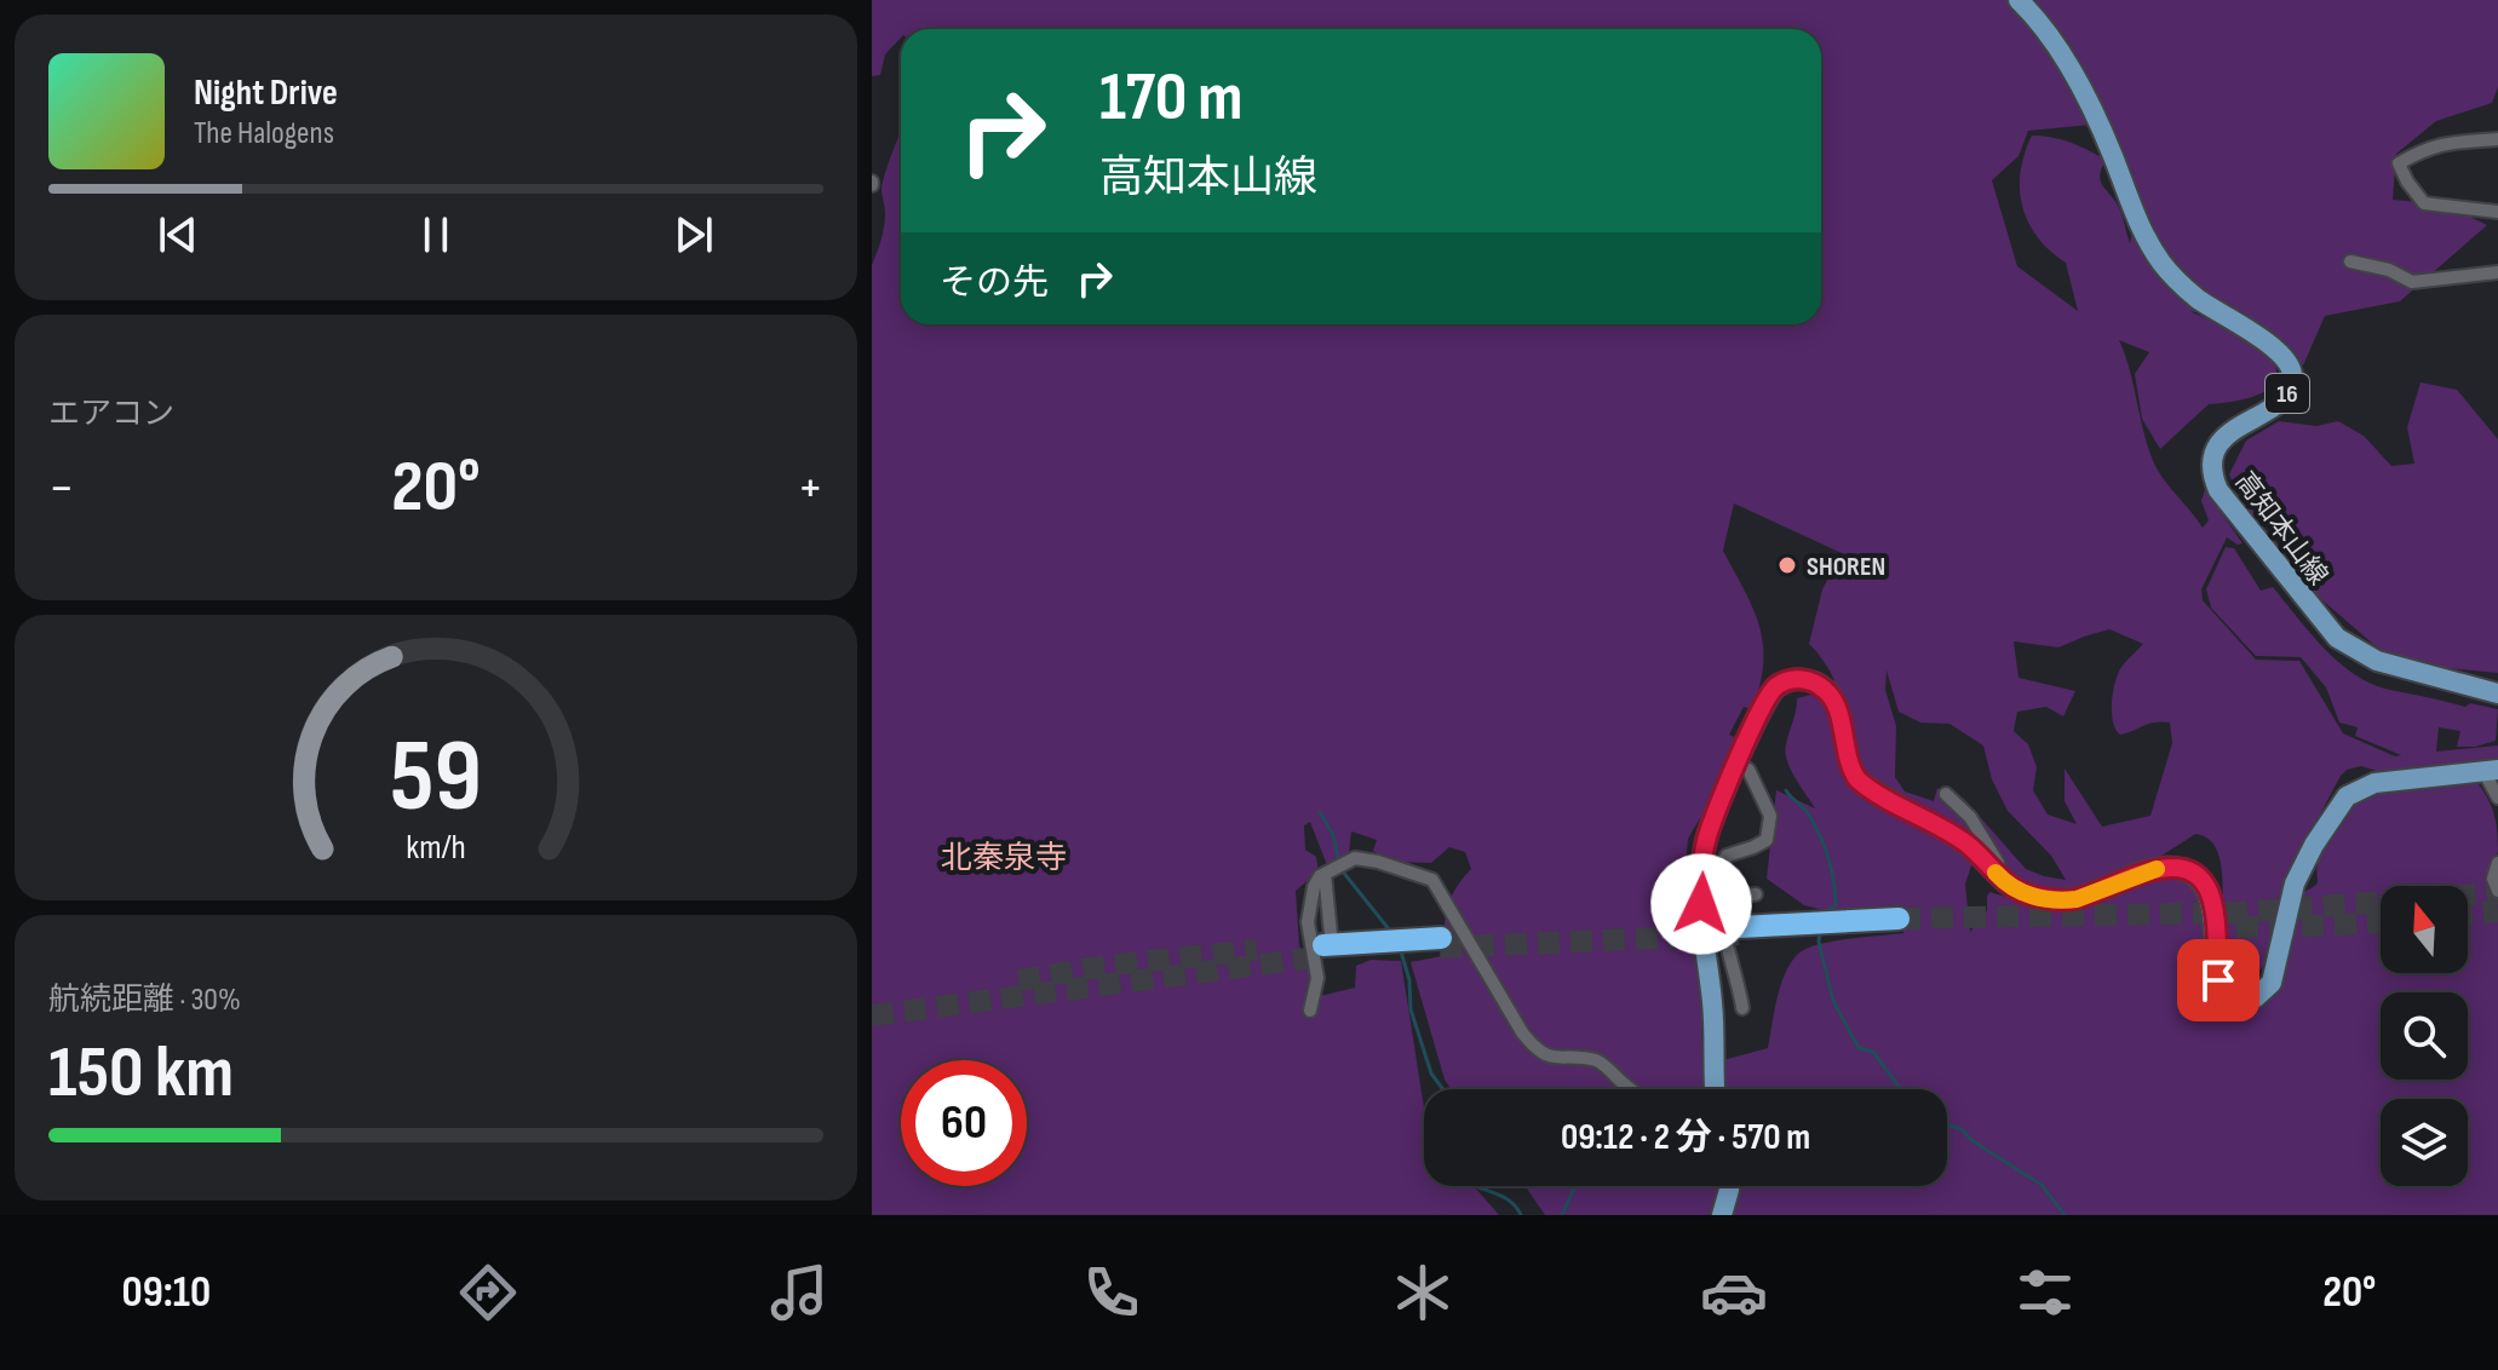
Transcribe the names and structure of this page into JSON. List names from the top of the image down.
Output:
{
  "streets": {
    "main road": ["16", "高知本山線"]
  },
  "districts": ["北秦泉寺"],
  "places": ["SHOREN"],
  "north": "top",
  "page": {
    "turn": ["170 m", "高知本山線"],
    "song": ["Night Drive", "The Halogens"],
    "then": "その先",
    "tile": [
      "エアコン",
      ["航続距離 · 30%", "150 km"]
    ],
    "heat": ["−", "20°", "+"],
    "limit": "60",
    "trip": "09:12 · 2 分 · 570 m",
    "tabs": ["09:10", "20°"],
    "gauge": ["59", "km/h"]
  }
}
